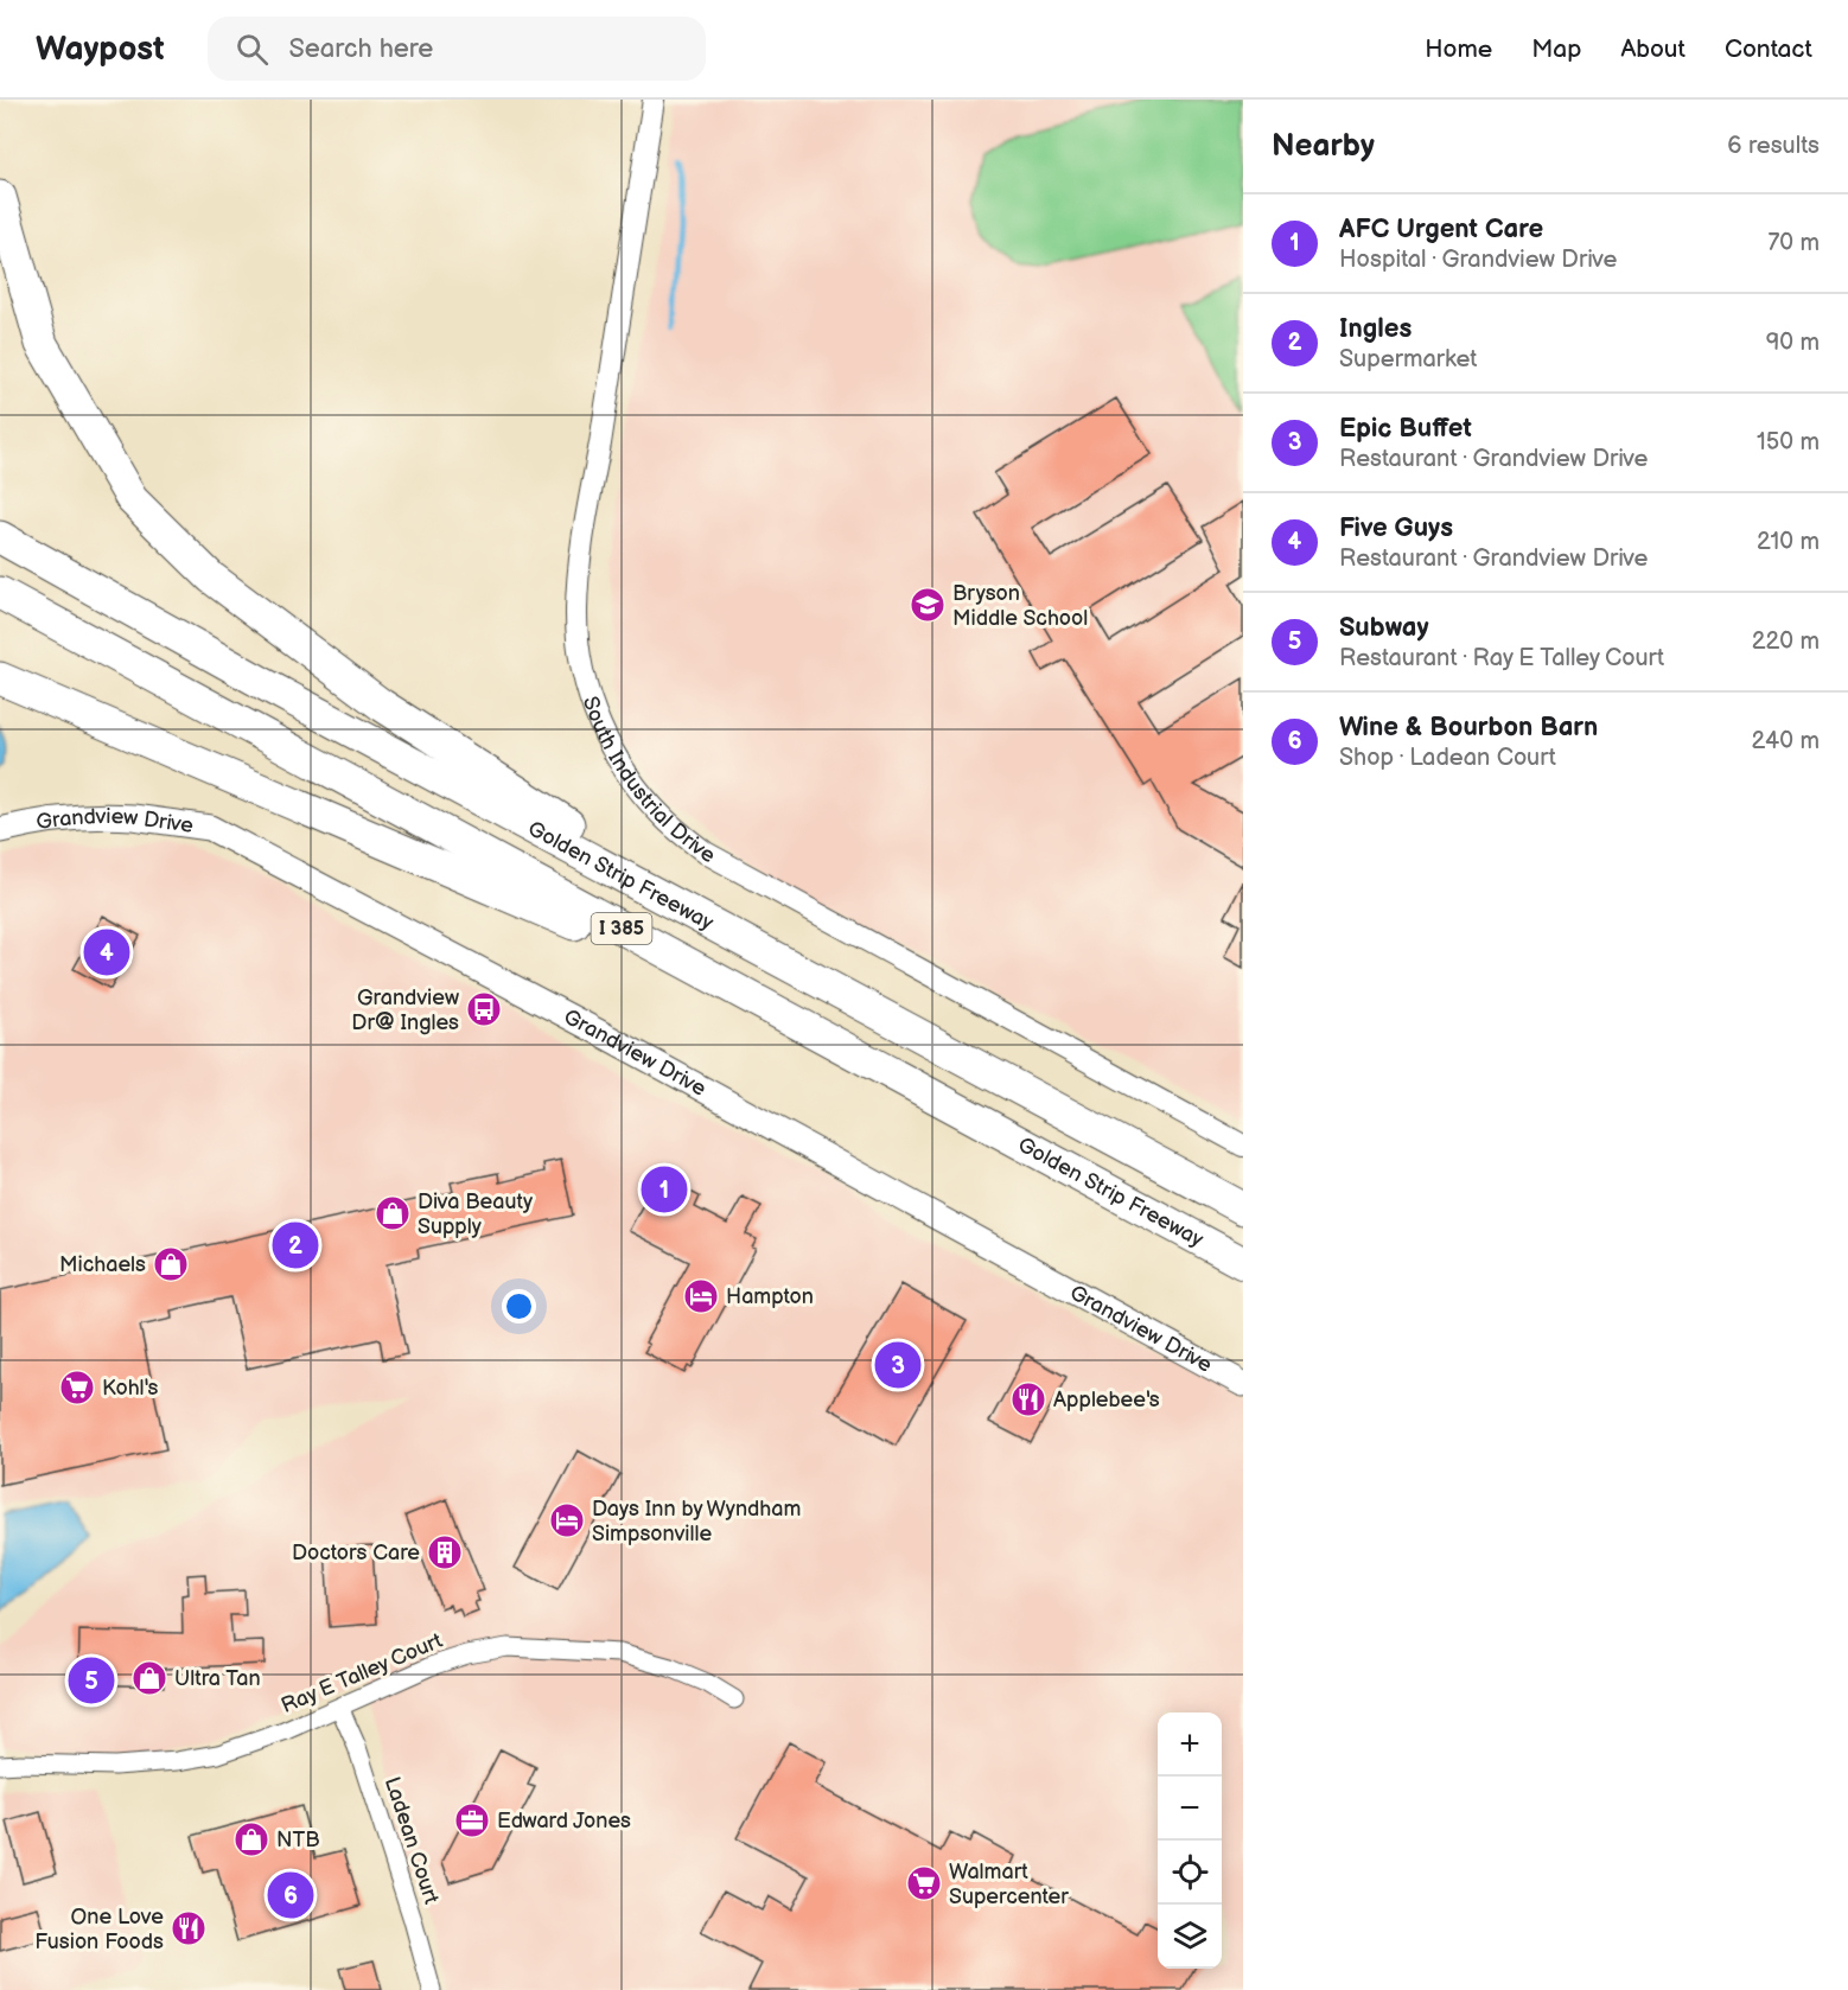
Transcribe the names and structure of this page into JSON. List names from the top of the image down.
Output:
{
  "streets": {
    "highway": ["Golden Strip Freeway", "I 385"],
    "main road": ["Grandview Drive"],
    "street": ["South Industrial Drive", "Ray E Talley Court", "Ladean Court"]
  },
  "crossings": [
    ["Ray E Talley Court", "Ladean Court"]
  ],
  "places": {
    "school or university": ["Bryson Middle School"],
    "bus stop": ["Grandview Dr@ Ingles"],
    "shop": [
      "Diva Beauty Supply",
      "Michaels",
      "Ultra Tan",
      "NTB"
    ],
    "hotel": ["Hampton", "Days Inn by Wyndham Simpsonville"],
    "supermarket": ["Kohl's", "Walmart Supercenter"],
    "restaurant": ["Applebee's", "One Love Fusion Foods"],
    "building": ["Doctors Care"],
    "office": ["Edward Jones"]
  },
  "page": {
    "header": "Waypost",
    "search": "Search here",
    "nav": [
      "Home",
      "Map",
      "About",
      "Contact"
    ],
    "heading": ["Nearby", "6 results"],
    "list": [
      {
        "mark": "1",
        "name": "AFC Urgent Care",
        "note": "Hospital · Grandview Drive",
        "value": "70 m"
      },
      {
        "mark": "2",
        "name": "Ingles",
        "note": "Supermarket",
        "value": "90 m"
      },
      {
        "mark": "3",
        "name": "Epic Buffet",
        "note": "Restaurant · Grandview Drive",
        "value": "150 m"
      },
      {
        "mark": "4",
        "name": "Five Guys",
        "note": "Restaurant · Grandview Drive",
        "value": "210 m"
      },
      {
        "mark": "5",
        "name": "Subway",
        "note": "Restaurant · Ray E Talley Court",
        "value": "220 m"
      },
      {
        "mark": "6",
        "name": "Wine & Bourbon Barn",
        "note": "Shop · Ladean Court",
        "value": "240 m"
      }
    ],
    "pins": [
      "4",
      "1",
      "2",
      "3",
      "5",
      "6"
    ],
    "map_buttons": ["+", "−"]
  }
}
